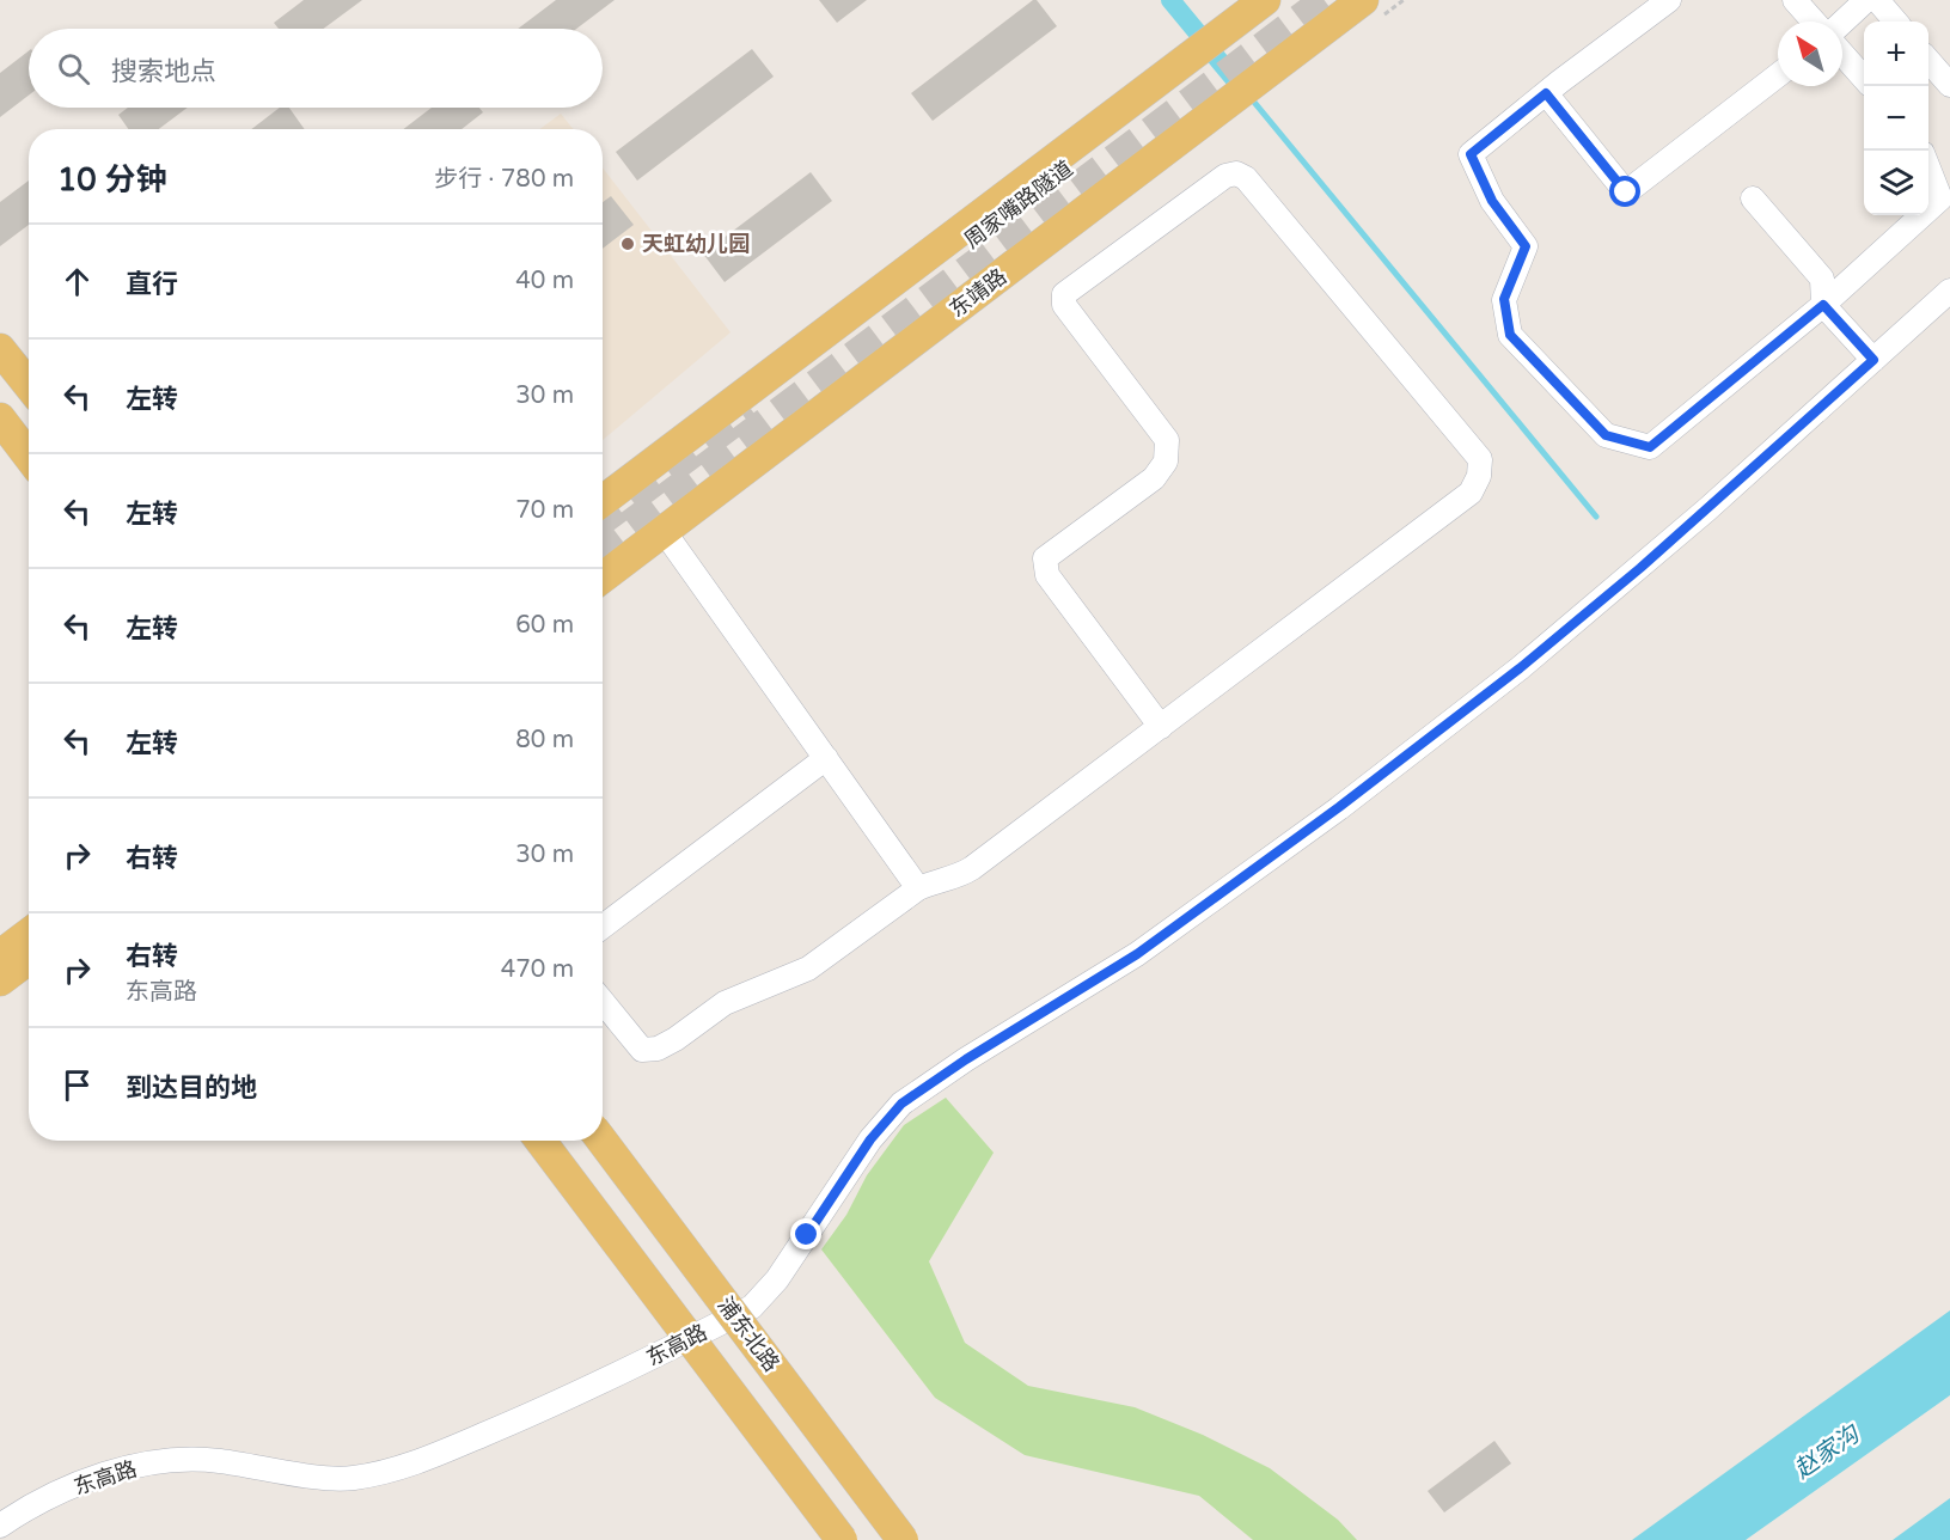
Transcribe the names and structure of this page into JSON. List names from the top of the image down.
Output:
{
  "streets": {
    "main road": ["周家嘴路隧道", "东靖路", "浦东北路"],
    "street": ["东高路"]
  },
  "water": ["赵家沟"],
  "places": ["天虹幼儿园"],
  "north": "top left",
  "page": {
    "map_buttons": ["+", "−"],
    "search": "搜索地点",
    "heading": ["10 分钟", "步行 · 780 m"],
    "list": [
      ["直行", "40 m"],
      ["左转", "30 m"],
      ["左转", "70 m"],
      ["左转", "60 m"],
      ["左转", "80 m"],
      ["右转", "30 m"],
      ["右转", "东高路", "470 m"],
      "到达目的地"
    ]
  }
}
